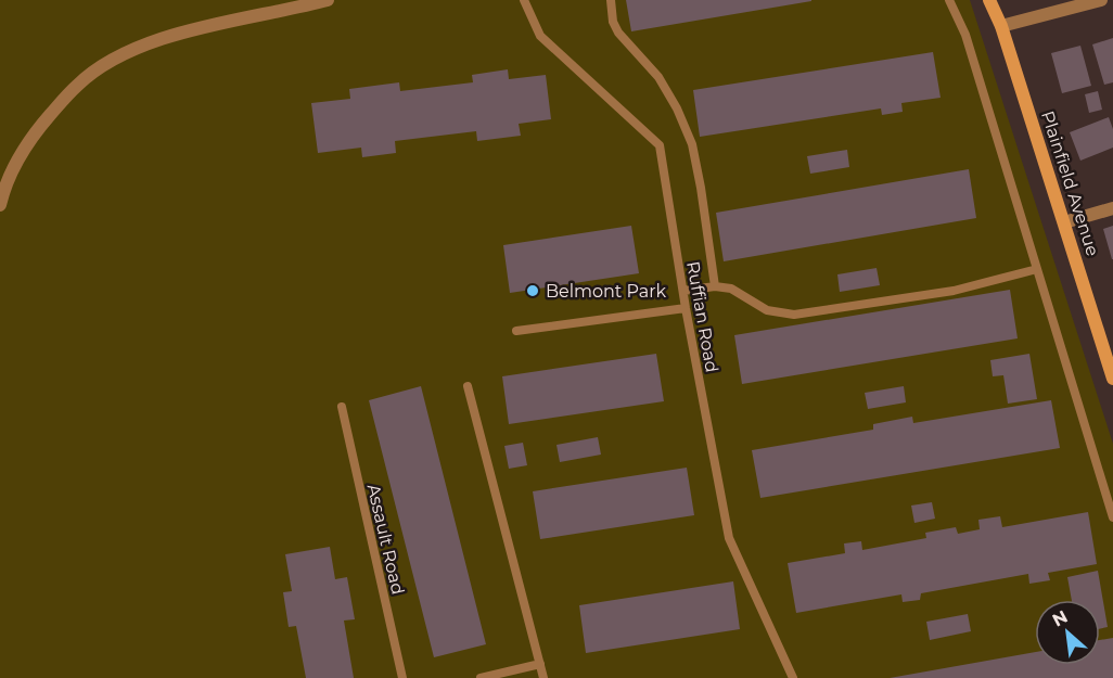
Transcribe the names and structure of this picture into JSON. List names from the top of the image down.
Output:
{
  "streets": {
    "main road": ["Plainfield Avenue"],
    "lane": ["Ruffian Road", "Assault Road"]
  },
  "places": ["Belmont Park"],
  "north": "top left"
}
